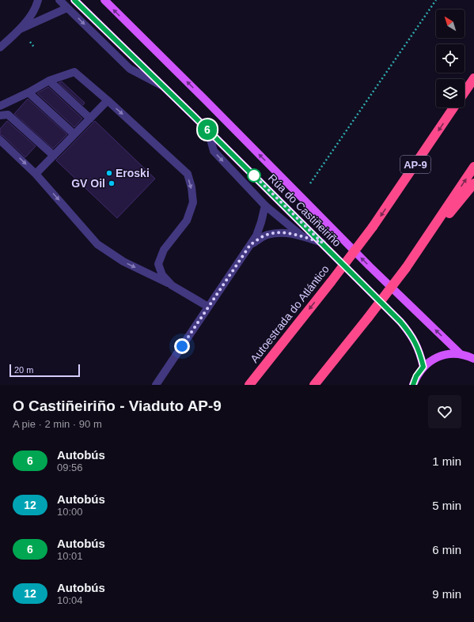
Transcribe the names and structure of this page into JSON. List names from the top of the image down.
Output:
{
  "streets": {
    "highway": ["AP-9", "Autoestrada do Atlántico"],
    "main road": ["Rúa do Castiñeiriño"]
  },
  "places": ["Eroski", "GV Oil"],
  "lines": ["bus line 6"],
  "scale_bar": "20 m",
  "north": "top left",
  "page": {
    "on_map": "6",
    "scale": "20 m",
    "heading": ["O Castiñeiriño - Viaduto AP-9", "A pie · 2 min · 90 m"],
    "list": [
      {
        "mark": "6",
        "name": "Autobús",
        "note": "09:56",
        "value": "1 min"
      },
      {
        "mark": "12",
        "name": "Autobús",
        "note": "10:00",
        "value": "5 min"
      },
      {
        "mark": "6",
        "name": "Autobús",
        "note": "10:01",
        "value": "6 min"
      },
      {
        "mark": "12",
        "name": "Autobús",
        "note": "10:04",
        "value": "9 min"
      }
    ]
  }
}
